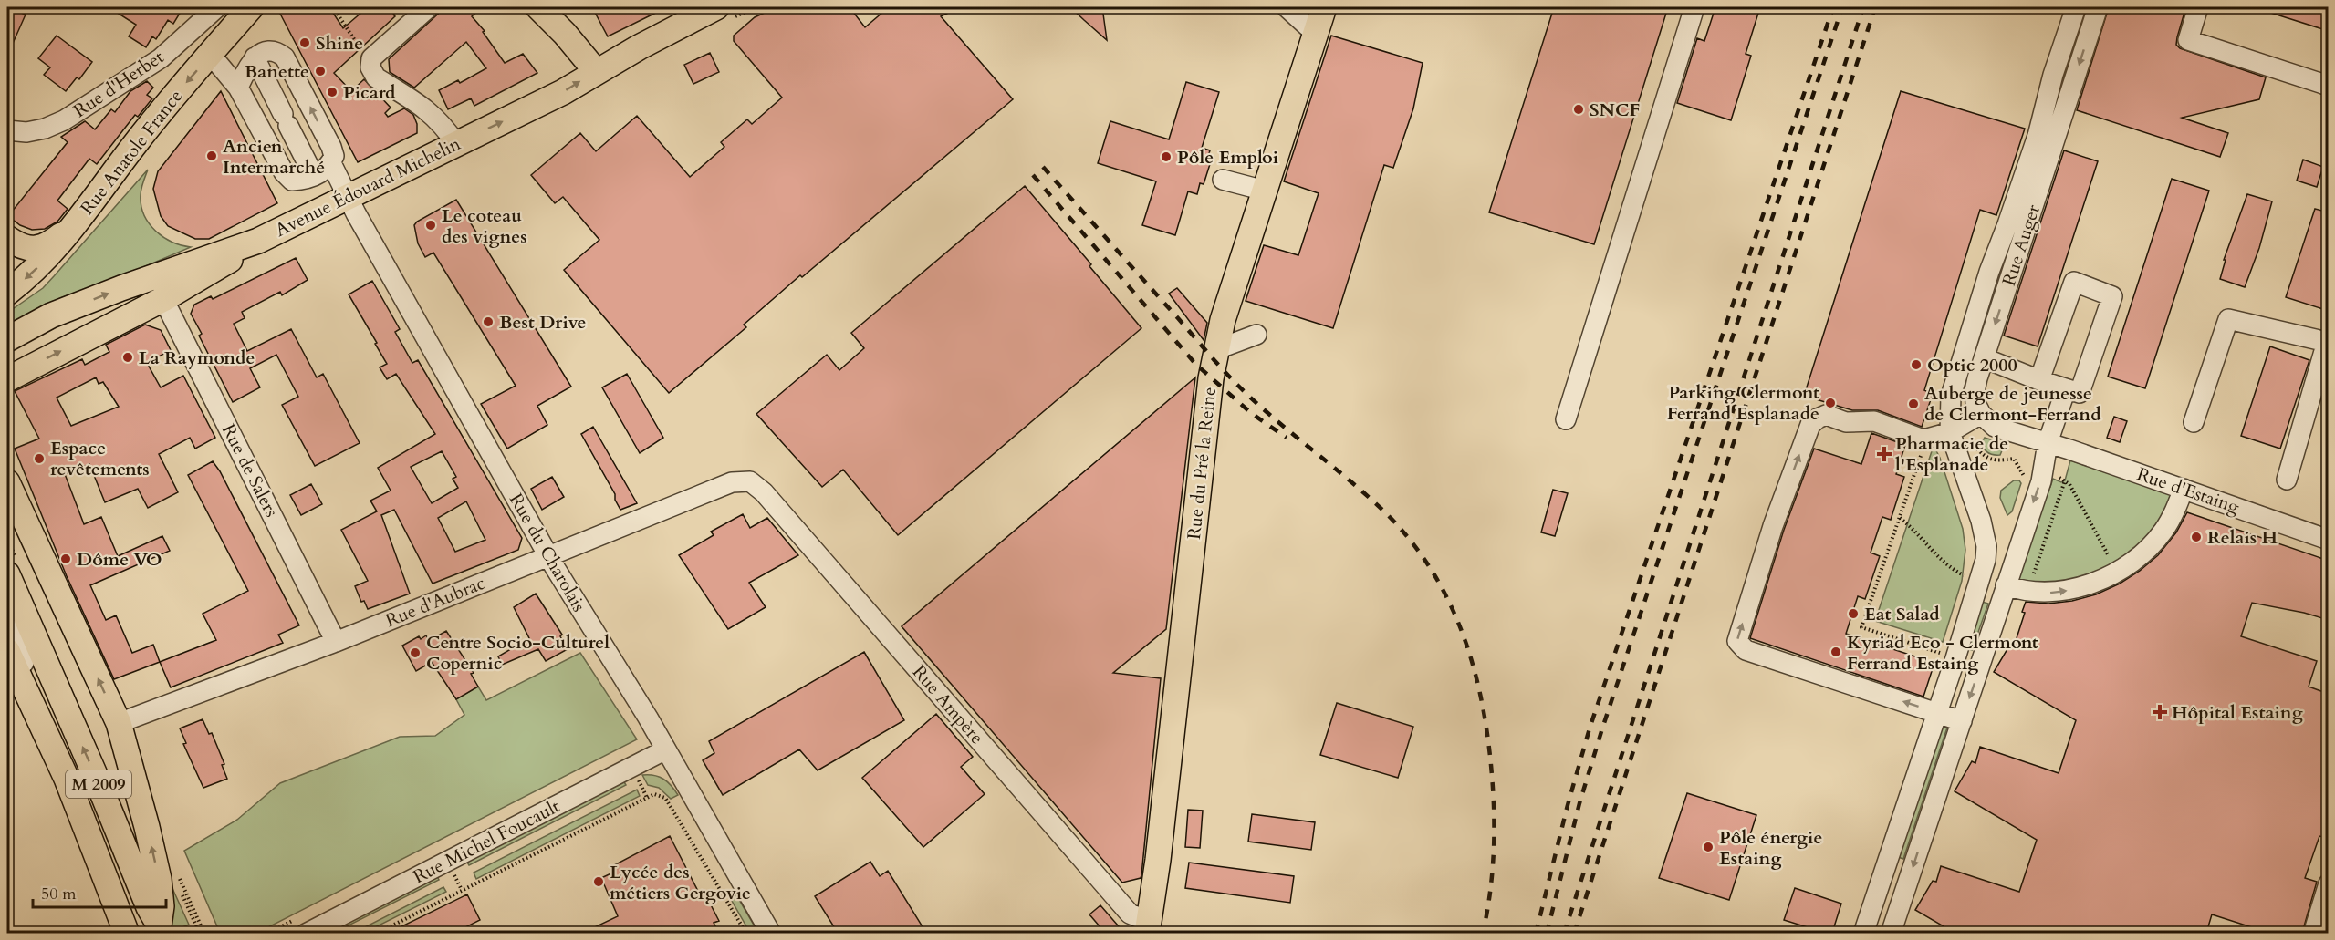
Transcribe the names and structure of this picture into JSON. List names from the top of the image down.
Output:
{
  "streets": {
    "main road": [
      "Rue Anatole France",
      "Avenue Édouard Michelin",
      "Rue du Pré la Reine",
      "M 2009"
    ],
    "street": [
      "Rue d'Herbet",
      "Rue Auger",
      "Rue de Salers",
      "Rue d'Estaing",
      "Rue du Charolais",
      "Rue d'Aubrac",
      "Rue Ampère",
      "Rue Michel Foucault"
    ]
  },
  "crossings": [
    ["Avenue Édouard Michelin", "Rue du Charolais"],
    ["Rue du Pré la Reine", "Rue Ampère"],
    ["Rue de Salers", "Rue d'Aubrac"],
    ["Rue du Charolais", "Rue d'Aubrac"],
    ["Rue du Charolais", "Rue Michel Foucault"],
    ["Rue d'Aubrac", "Rue Ampère"]
  ],
  "places": {
    "other": [
      "Shine",
      "Banette",
      "Picard",
      "SNCF",
      "Ancien Intermarché",
      "Pôle Emploi",
      "Le coteau des vignes",
      "Best Drive",
      "La Raymonde",
      "Optic 2000",
      "Parking Clermont Ferrand Esplanade",
      "Auberge de jeunesse de Clermont-Ferrand",
      "Espace revêtements",
      "Relais H",
      "Dôme VO",
      "Eat Salad",
      "Kyriad Eco - Clermont Ferrand Estaing",
      "Centre Socio-Culturel Copernic",
      "Pôle énergie Estaing",
      "Lycée des métiers Gergovie"
    ],
    "health": ["Pharmacie de l'Esplanade", "Hôpital Estaing"]
  },
  "scale_bar": "50 m"
}
